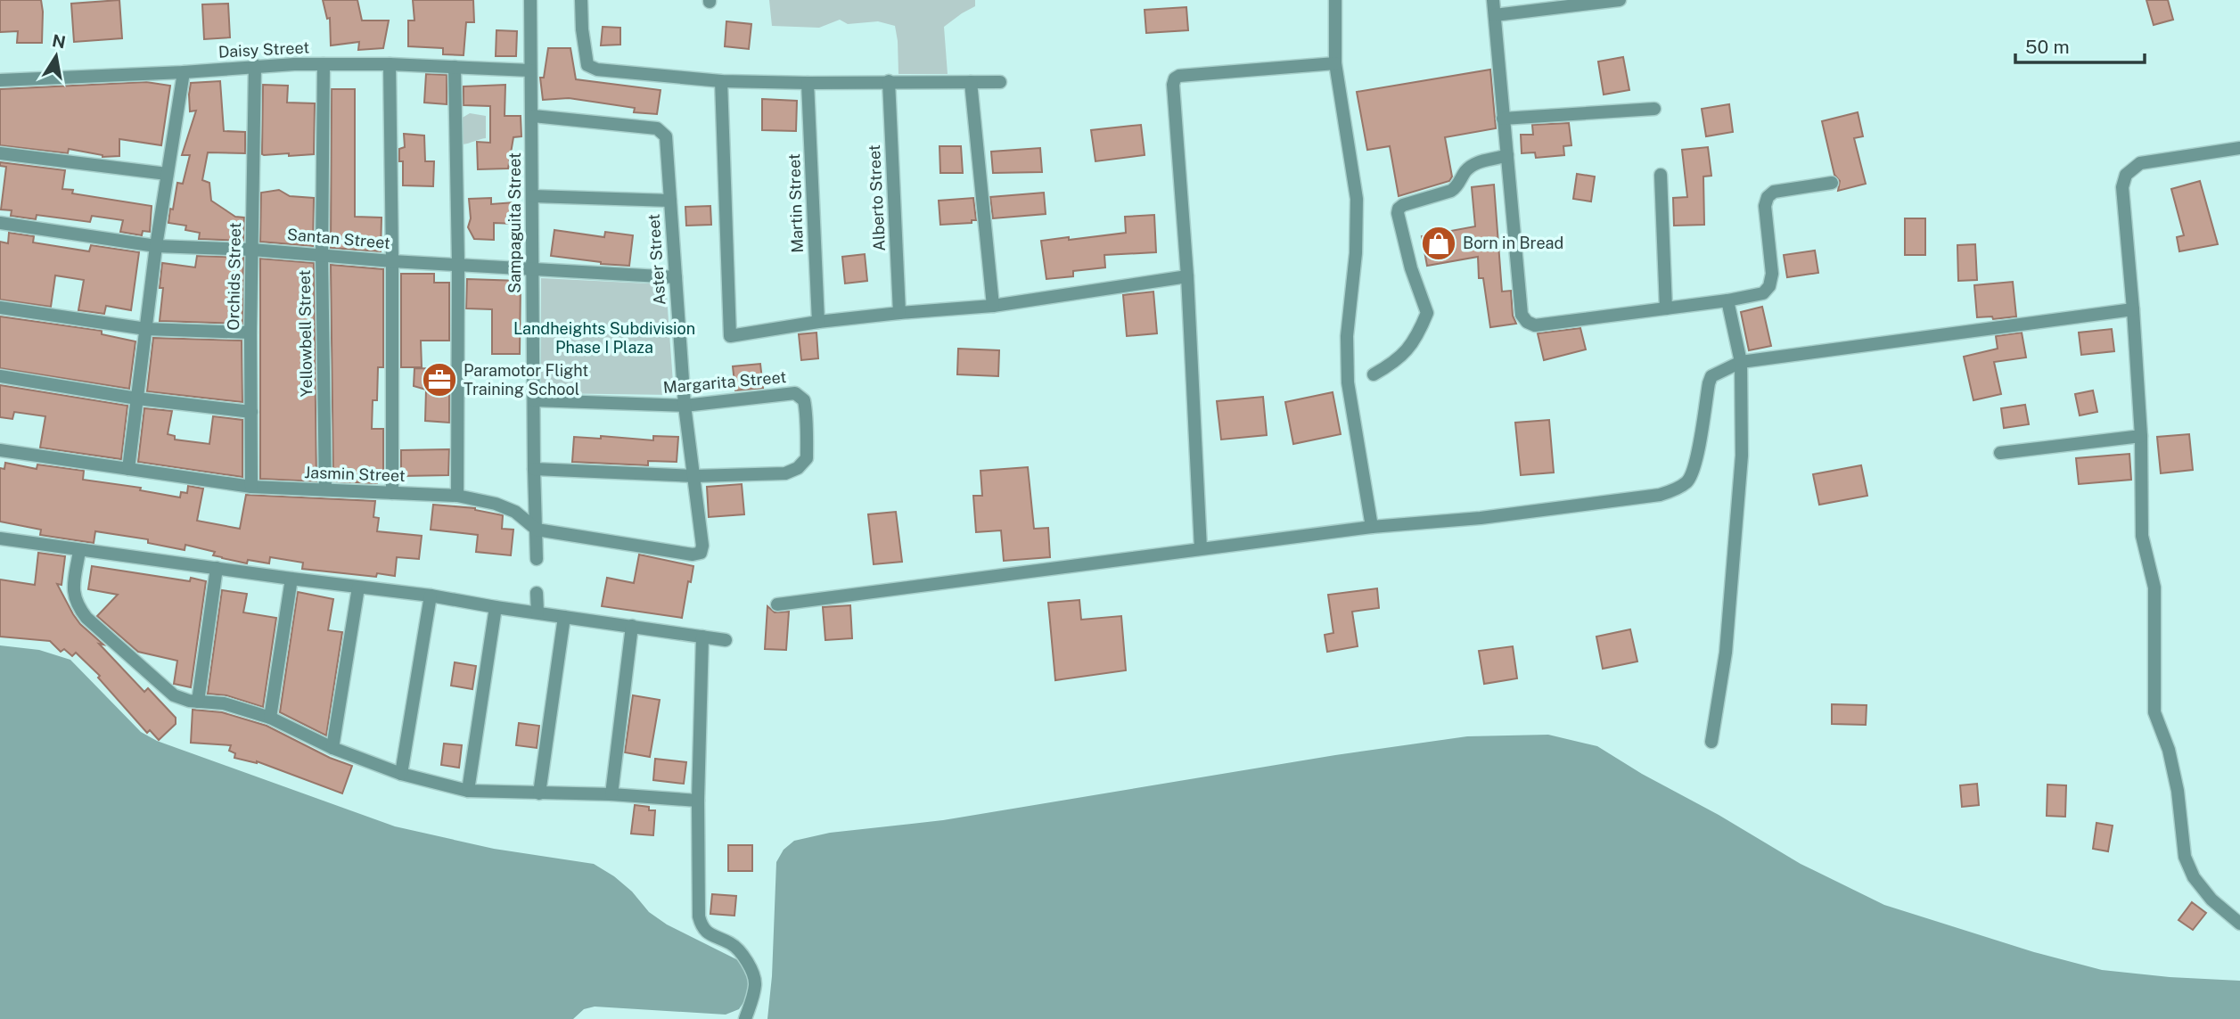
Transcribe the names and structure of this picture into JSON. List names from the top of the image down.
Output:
{
  "streets": {
    "street": [
      "Daisy Street",
      "Alberto Street",
      "Martin Street",
      "Sampaguita Street",
      "Santan Street",
      "Aster Street",
      "Orchids Street",
      "Yellowbell Street",
      "Margarita Street",
      "Jasmin Street"
    ]
  },
  "crossings": [
    ["Daisy Street", "Sampaguita Street"],
    ["Daisy Street", "Orchids Street"],
    ["Daisy Street", "Yellowbell Street"],
    ["Sampaguita Street", "Santan Street"],
    ["Sampaguita Street", "Aster Street"],
    ["Sampaguita Street", "Margarita Street"],
    ["Sampaguita Street", "Jasmin Street"],
    ["Santan Street", "Aster Street"],
    ["Santan Street", "Orchids Street"],
    ["Santan Street", "Yellowbell Street"],
    ["Aster Street", "Margarita Street"],
    ["Aster Street", "Jasmin Street"],
    ["Orchids Street", "Jasmin Street"],
    ["Yellowbell Street", "Jasmin Street"]
  ],
  "parks": ["Landheights Subdivision Phase I Plaza"],
  "places": {
    "shop": ["Born in Bread"],
    "office": ["Paramotor Flight Training School"]
  },
  "scale_bar": "50 m",
  "north": "top"
}
